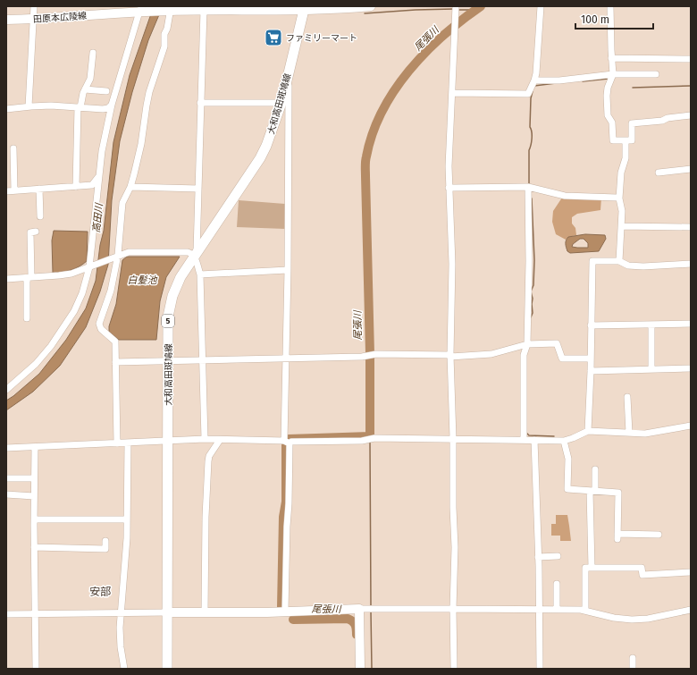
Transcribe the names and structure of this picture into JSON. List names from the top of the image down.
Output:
{
  "streets": {
    "main road": ["田原本広陵線", "大和高田斑鳩線", "5"]
  },
  "crossings": [
    ["田原本広陵線", "大和高田斑鳩線"]
  ],
  "districts": ["安部"],
  "water": ["尾張川", "高田川", "白髪池"],
  "places": {
    "supermarket": ["ファミリーマート"]
  },
  "scale_bar": "100 m"
}
